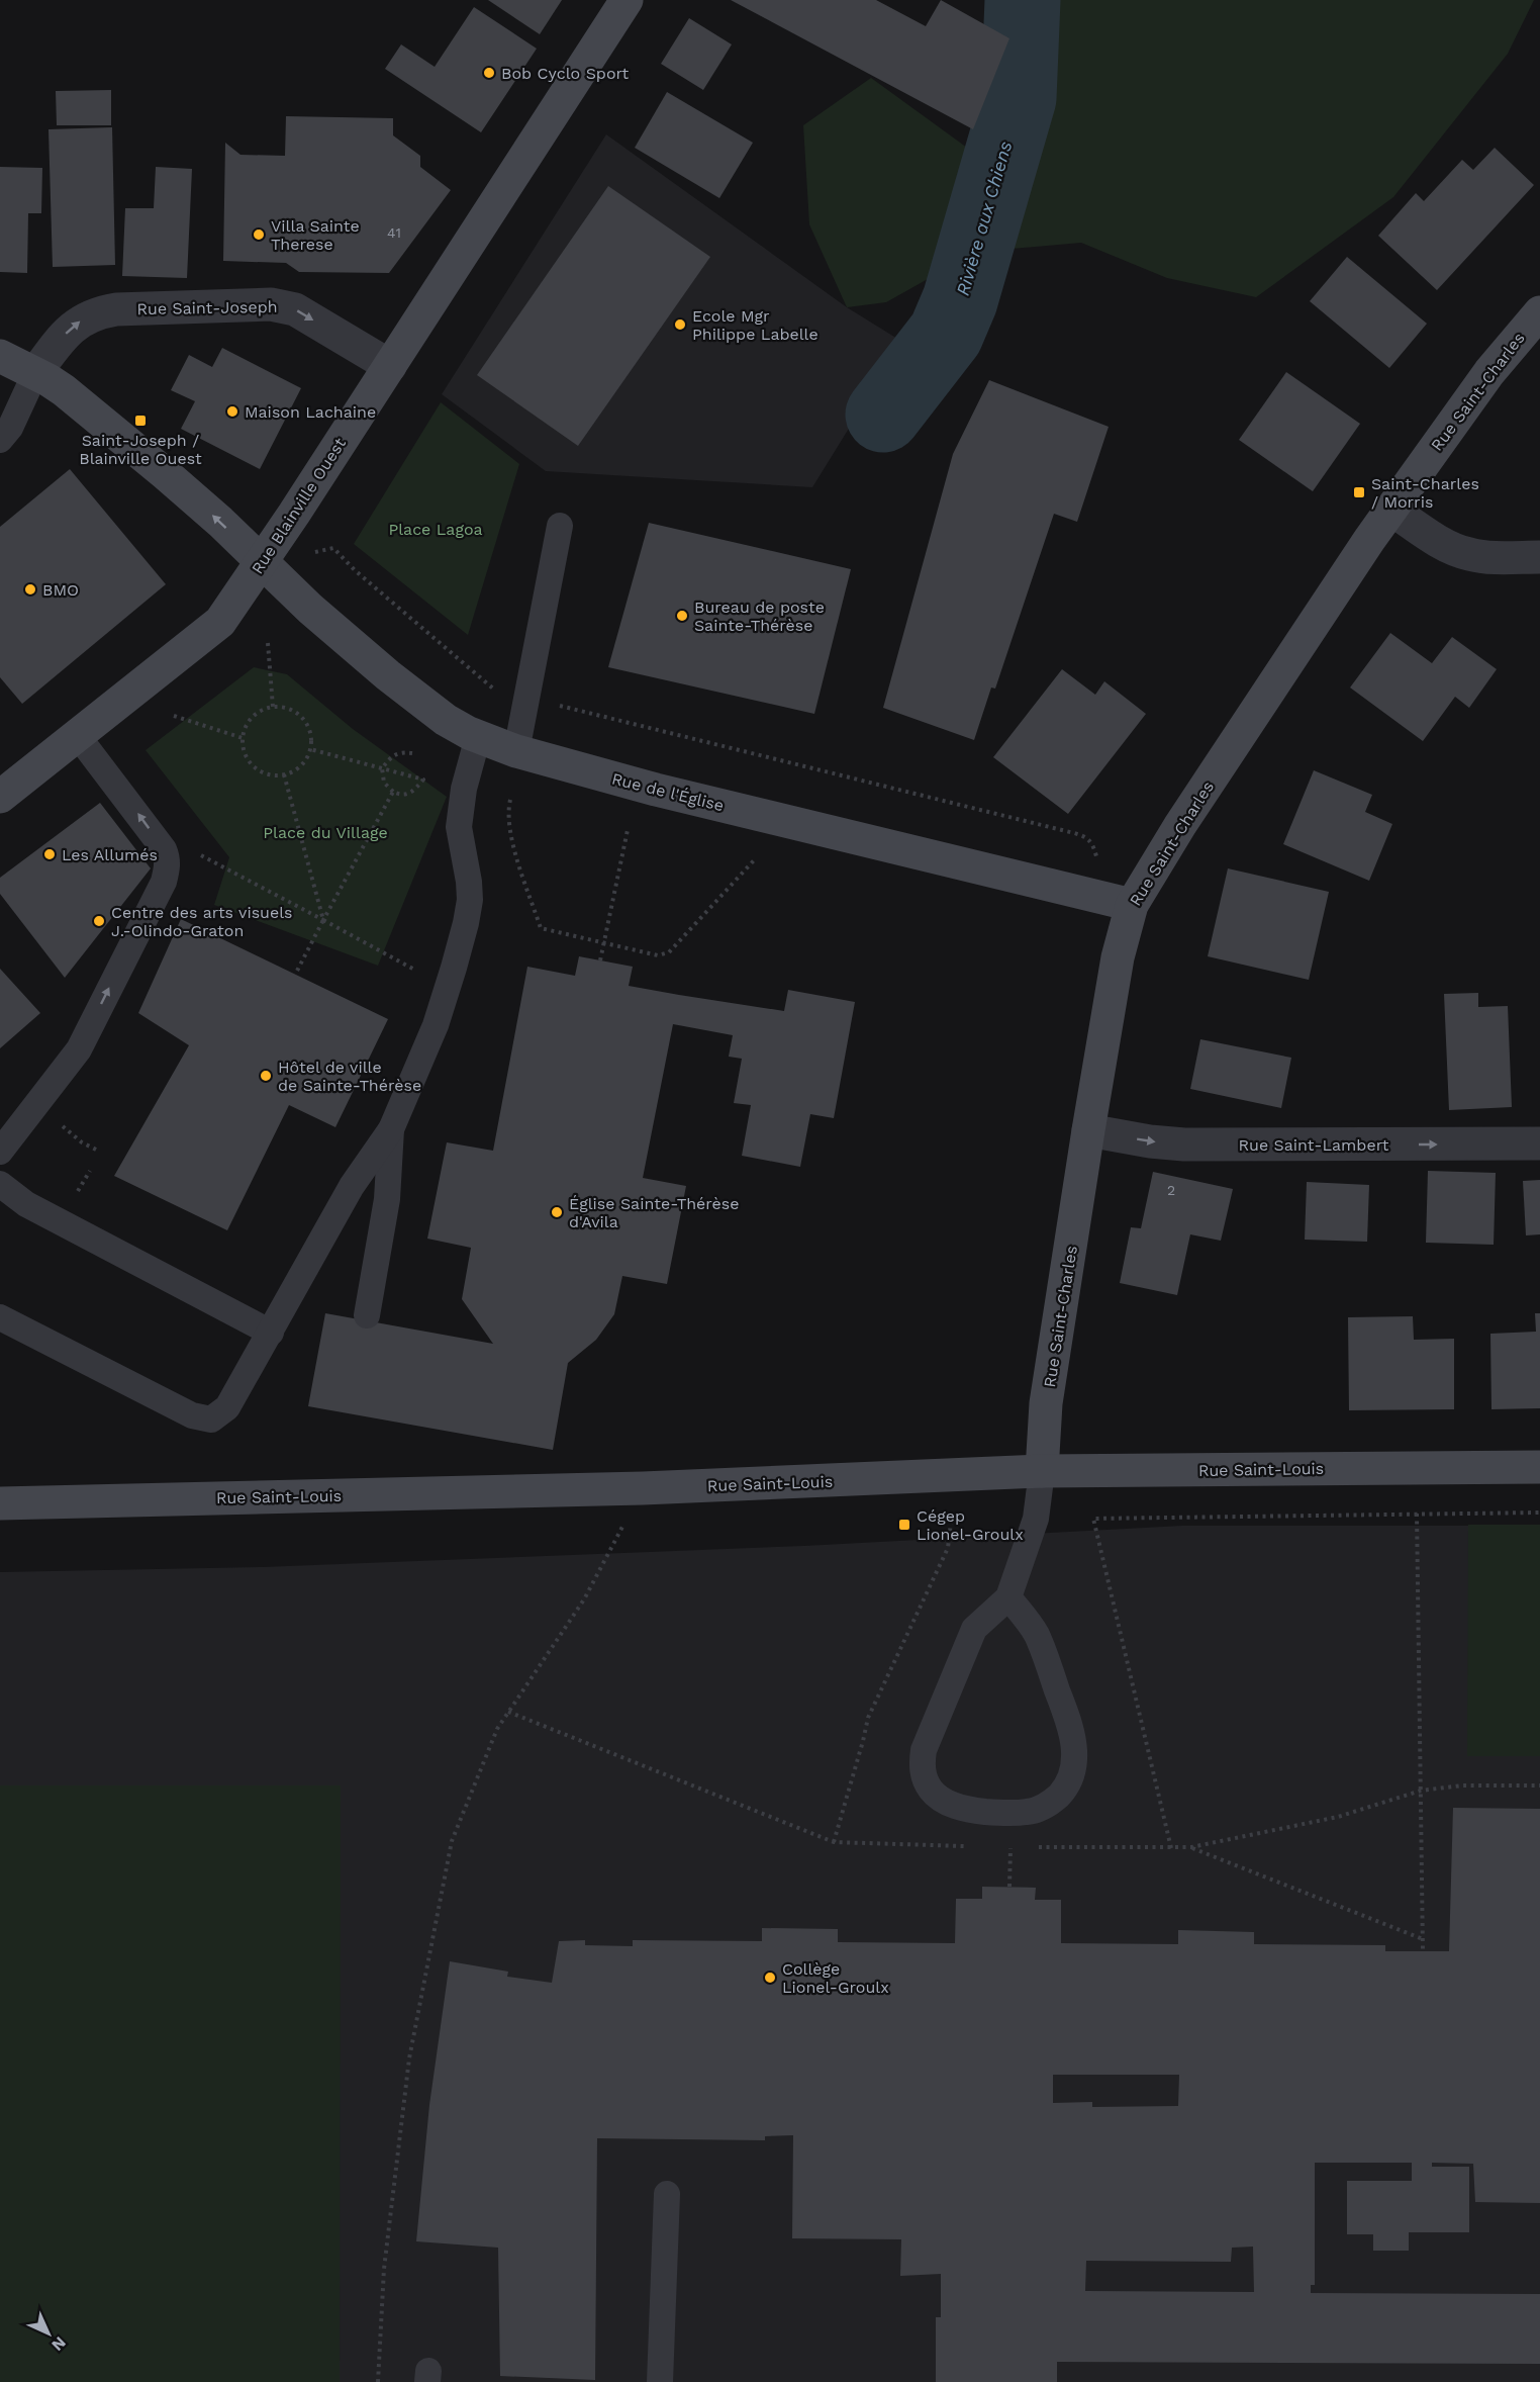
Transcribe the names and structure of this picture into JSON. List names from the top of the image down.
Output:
{
  "streets": {
    "street": [
      "Rue Saint-Joseph",
      "Rue Saint-Charles",
      "Rue Blainville Ouest",
      "Rue de l'Église",
      "Rue Saint-Lambert",
      "Rue Saint-Louis"
    ]
  },
  "crossings": [
    ["Rue Saint-Joseph", "Rue Blainville Ouest"],
    ["Rue Saint-Charles", "Rue de l'Église"],
    ["Rue Saint-Charles", "Rue Saint-Lambert"],
    ["Rue Saint-Charles", "Rue Saint-Louis"],
    ["Rue Blainville Ouest", "Rue de l'Église"]
  ],
  "one_way": ["Rue Saint-Joseph", "Rue Saint-Lambert"],
  "water": ["Rivière aux Chiens"],
  "parks": ["Place Lagoa", "Place du Village"],
  "places": {
    "other": [
      "Bob Cyclo Sport",
      "Villa Sainte Therese",
      "Ecole Mgr Philippe Labelle",
      "Maison Lachaine",
      "BMO",
      "Bureau de poste Sainte-Thérèse",
      "Les Allumés",
      "Centre des arts visuels J.-Olindo-Graton",
      "Hôtel de ville de Sainte-Thérèse",
      "Église Sainte-Thérèse d'Avila",
      "Collège Lionel-Groulx"
    ],
    "transit": ["Saint-Joseph / Blainville Ouest", "Saint-Charles / Morris", "Cégep Lionel-Groulx"]
  },
  "house_numbers": ["41", "2"],
  "north": "bottom right"
}
